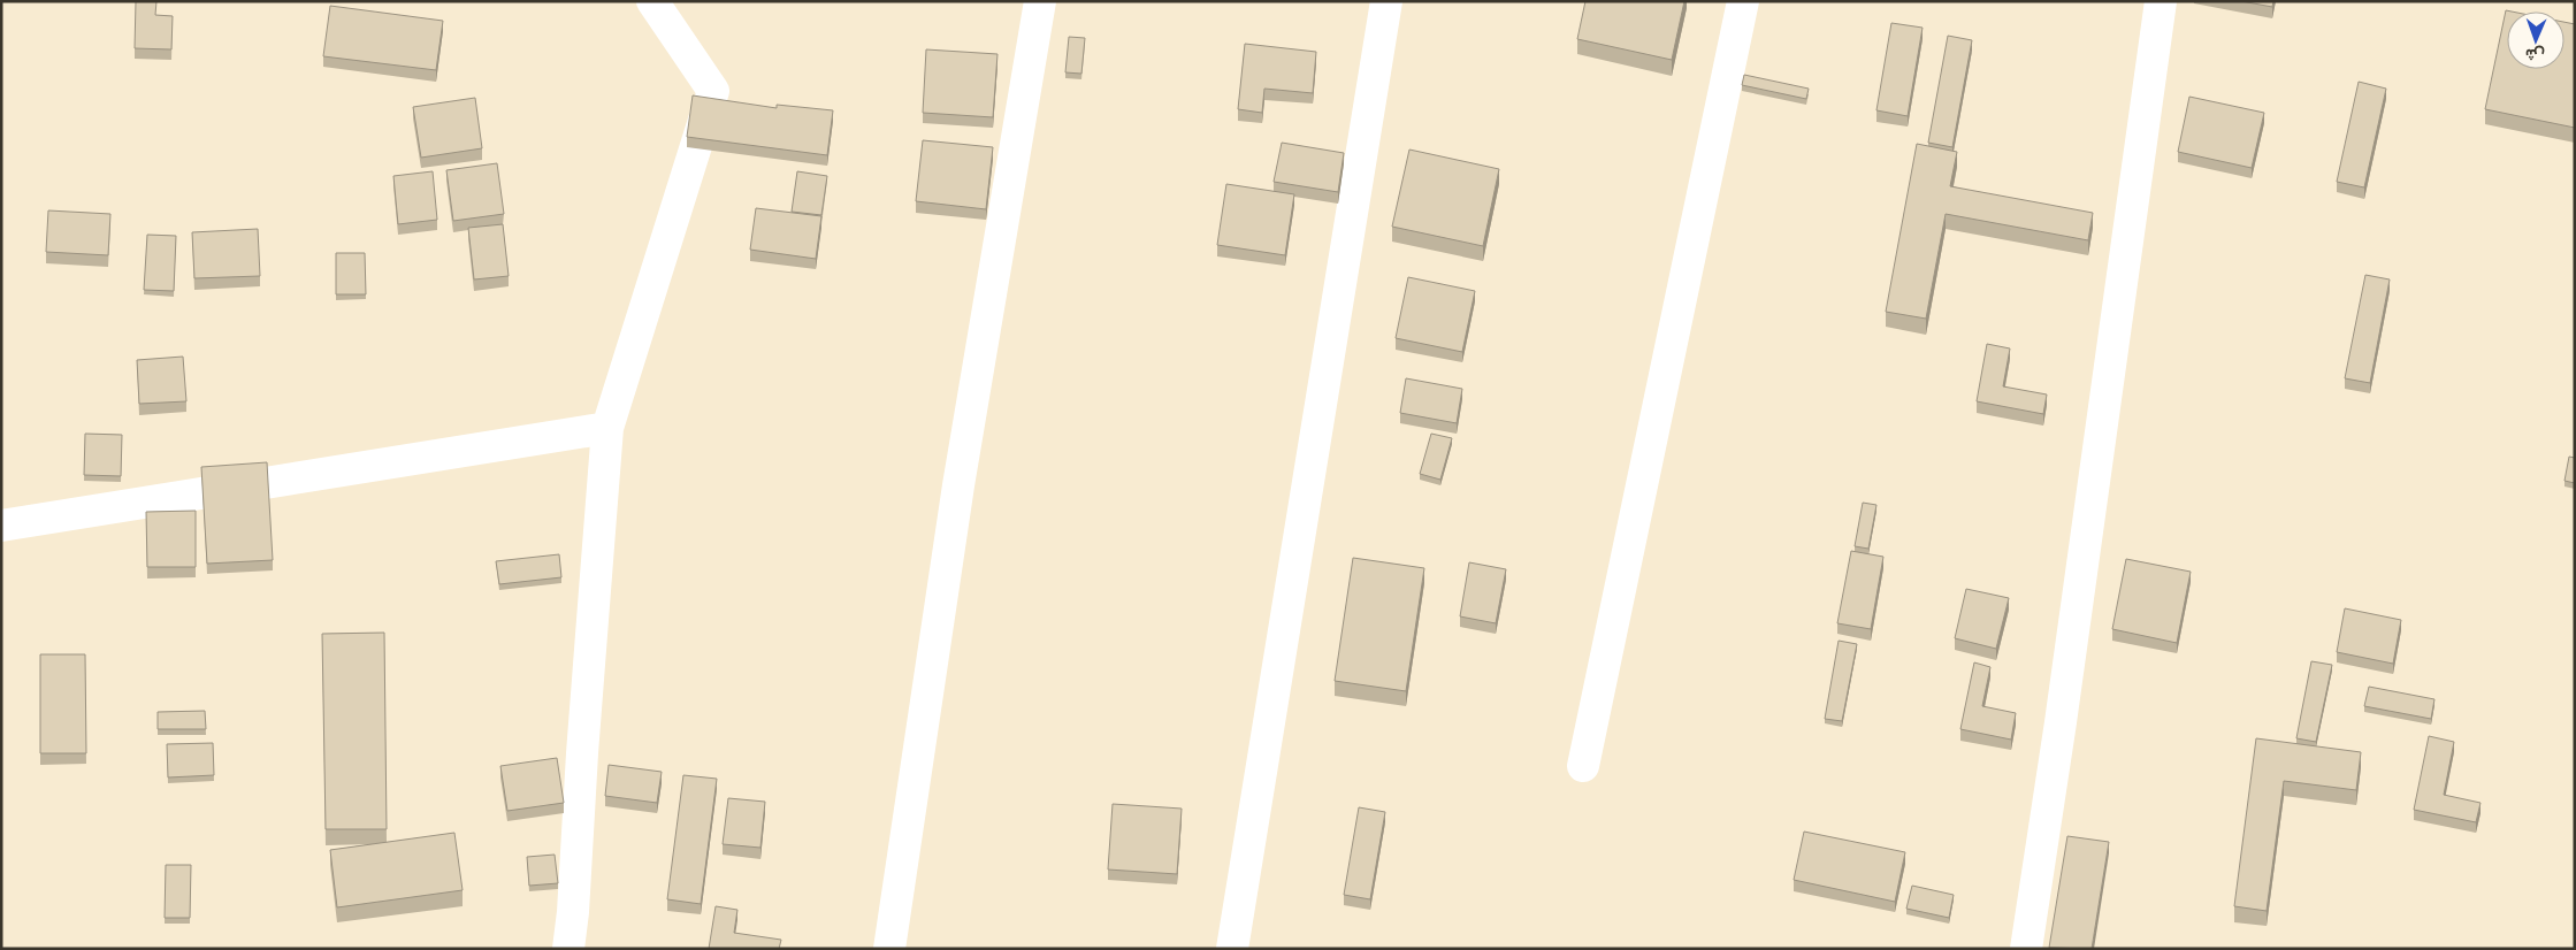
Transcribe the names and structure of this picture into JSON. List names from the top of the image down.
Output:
{
  "north": "bottom"
}
